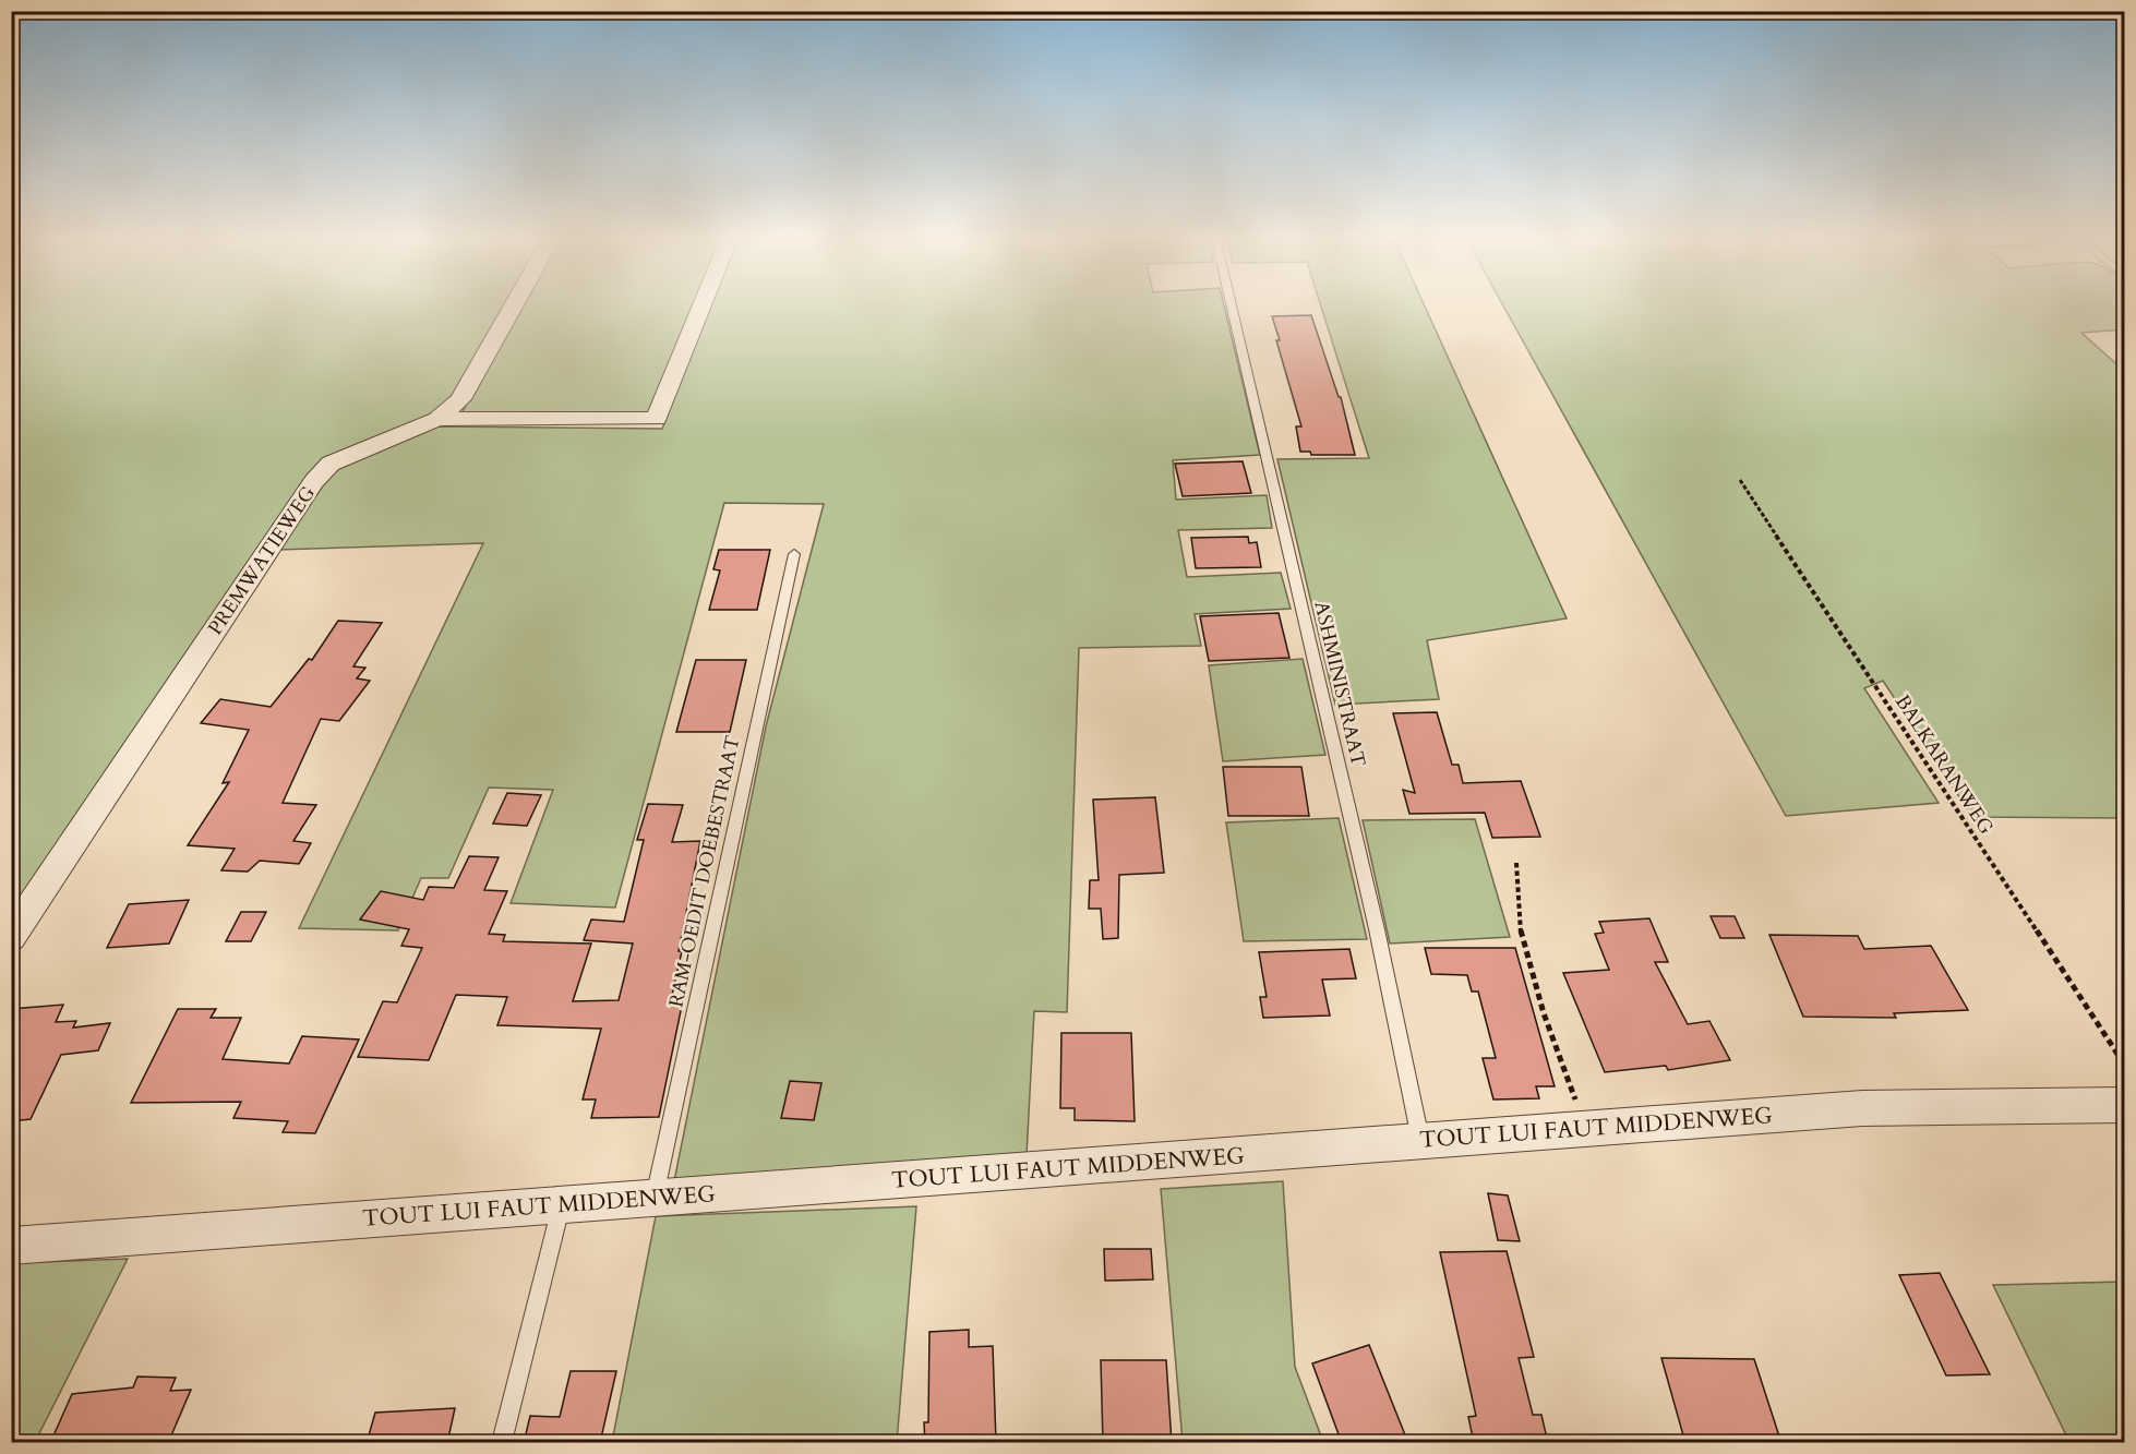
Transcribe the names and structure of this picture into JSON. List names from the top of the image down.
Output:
{
  "streets": {
    "street": ["PREMWATIEWEG", "TOUT LUI FAUT MIDDENWEG"],
    "lane": ["ASHMINISTRAAT", "RAM-OEDIT DOEBESTRAAT"],
    "path": ["BALKARANWEG"]
  },
  "crossings": [
    ["ASHMINISTRAAT", "TOUT LUI FAUT MIDDENWEG"],
    ["RAM-OEDIT DOEBESTRAAT", "TOUT LUI FAUT MIDDENWEG"]
  ]
}
